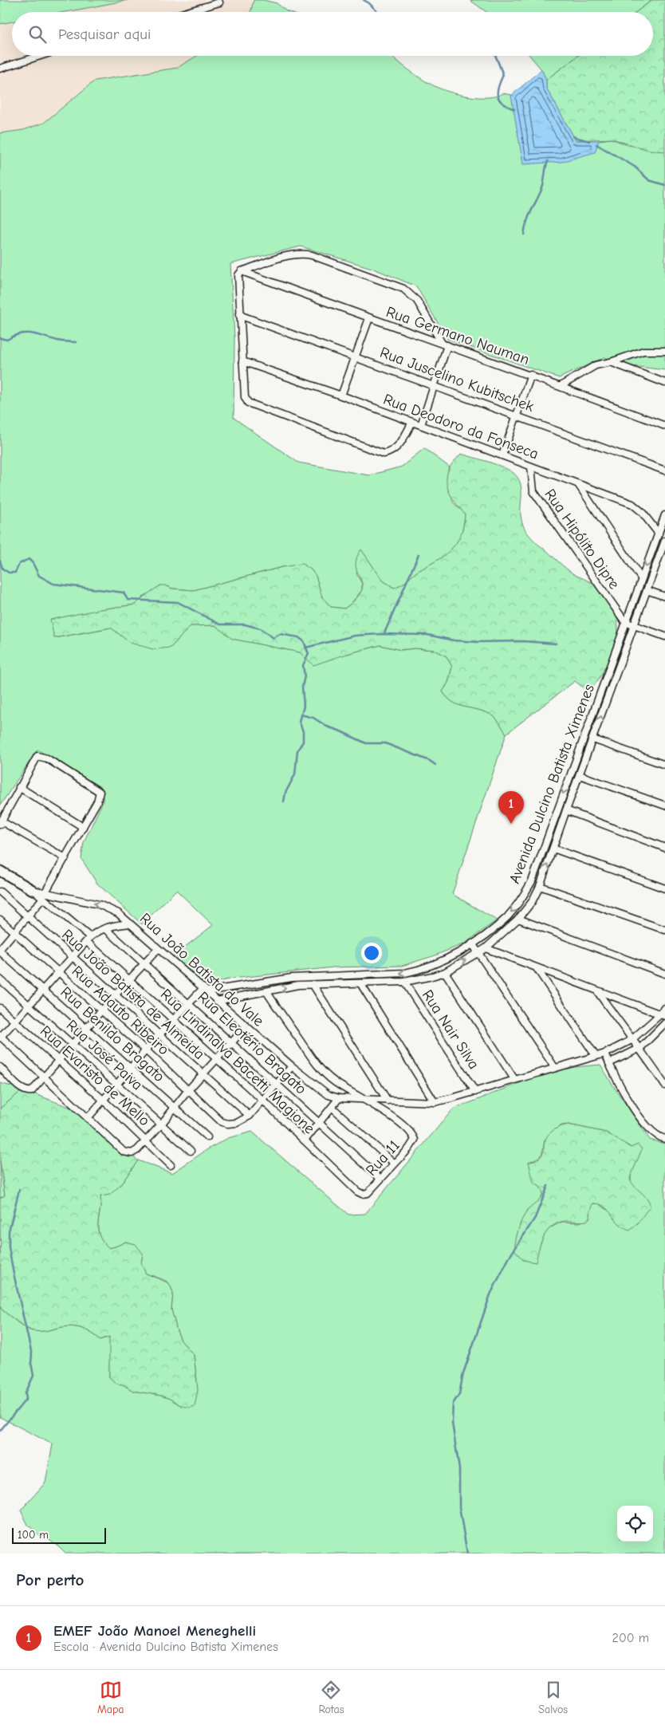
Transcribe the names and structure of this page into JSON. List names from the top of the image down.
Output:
{
  "streets": {
    "street": [
      "Rua Germano Nauman",
      "Rua Juscelino Kubitschek",
      "Rua Deodoro da Fonseca",
      "Rua Hipólito Dipre",
      "Avenida Dulcino Batista Ximenes",
      "Rua João Batista do Vale",
      "Rua João Batista de Almeida",
      "Rua Adauto Ribeiro",
      "Rua Nair Silva",
      "Rua Benildo Bragato",
      "Rua Eleotério Bragato",
      "Rua José Paiva",
      "Rua Lindinalva Bacetti Magione",
      "Rua Evaristo de Mello",
      "Rua 11"
    ]
  },
  "crossings": [
    ["Rua Deodoro da Fonseca", "Rua Hipólito Dipre"],
    ["Rua Deodoro da Fonseca", "Avenida Dulcino Batista Ximenes"],
    ["Rua Hipólito Dipre", "Avenida Dulcino Batista Ximenes"],
    ["Avenida Dulcino Batista Ximenes", "Rua João Batista do Vale"],
    ["Avenida Dulcino Batista Ximenes", "Rua Nair Silva"],
    ["Rua João Batista do Vale", "Rua Lindinalva Bacetti Magione"],
    ["Rua João Batista de Almeida", "Rua Adauto Ribeiro"],
    ["Rua Eleotério Bragato", "Rua 11"],
    ["Rua Lindinalva Bacetti Magione", "Rua 11"]
  ],
  "scale_bar": "100 m",
  "page": {
    "search": "Pesquisar aqui",
    "pins": "1",
    "scale": "100 m",
    "heading": "Por perto",
    "list": [
      {
        "mark": "1",
        "name": "EMEF João Manoel Meneghelli",
        "note": "Escola · Avenida Dulcino Batista Ximenes",
        "value": "200 m"
      }
    ],
    "nav": ["Mapa", "Rotas", "Salvos"]
  }
}
